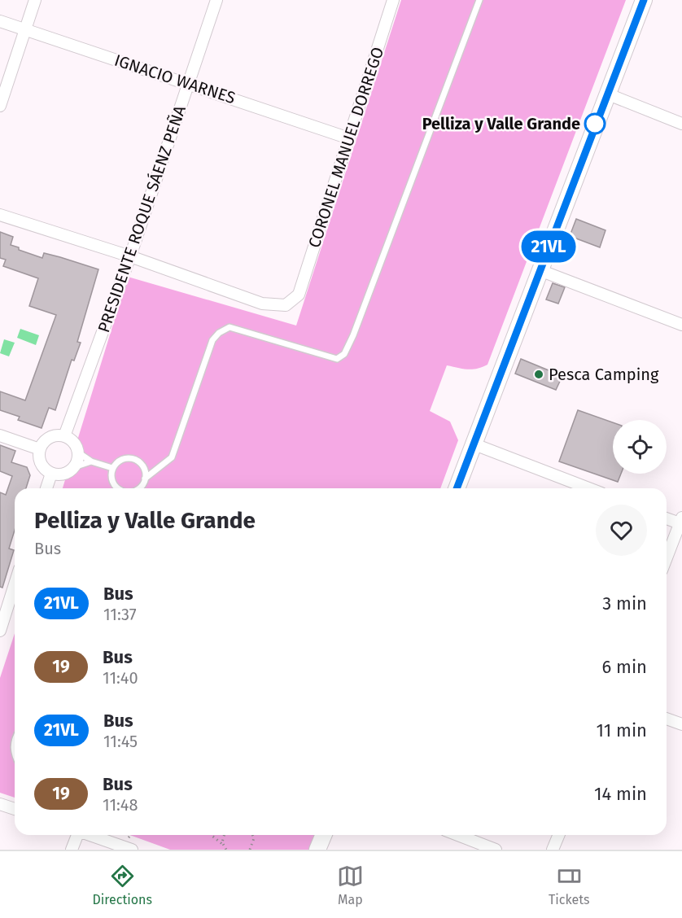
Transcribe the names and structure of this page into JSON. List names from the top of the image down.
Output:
{
  "streets": {
    "street": ["IGNACIO WARNES", "CORONEL MANUEL DORREGO", "PRESIDENTE ROQUE SÁENZ PEÑA"]
  },
  "crossings": [
    ["IGNACIO WARNES", "CORONEL MANUEL DORREGO"],
    ["IGNACIO WARNES", "PRESIDENTE ROQUE SÁENZ PEÑA"],
    ["CORONEL MANUEL DORREGO", "PRESIDENTE ROQUE SÁENZ PEÑA"]
  ],
  "places": ["Pelliza y Valle Grande", "Pesca Camping"],
  "lines": ["bus line 21VL"],
  "page": {
    "on_map": "21VL",
    "heading": ["Pelliza y Valle Grande", "Bus"],
    "list": [
      {
        "mark": "21VL",
        "name": "Bus",
        "note": "11:37",
        "value": "3 min"
      },
      {
        "mark": "19",
        "name": "Bus",
        "note": "11:40",
        "value": "6 min"
      },
      {
        "mark": "21VL",
        "name": "Bus",
        "note": "11:45",
        "value": "11 min"
      },
      {
        "mark": "19",
        "name": "Bus",
        "note": "11:48",
        "value": "14 min"
      }
    ],
    "tabs": ["Directions", "Map", "Tickets"]
  }
}
